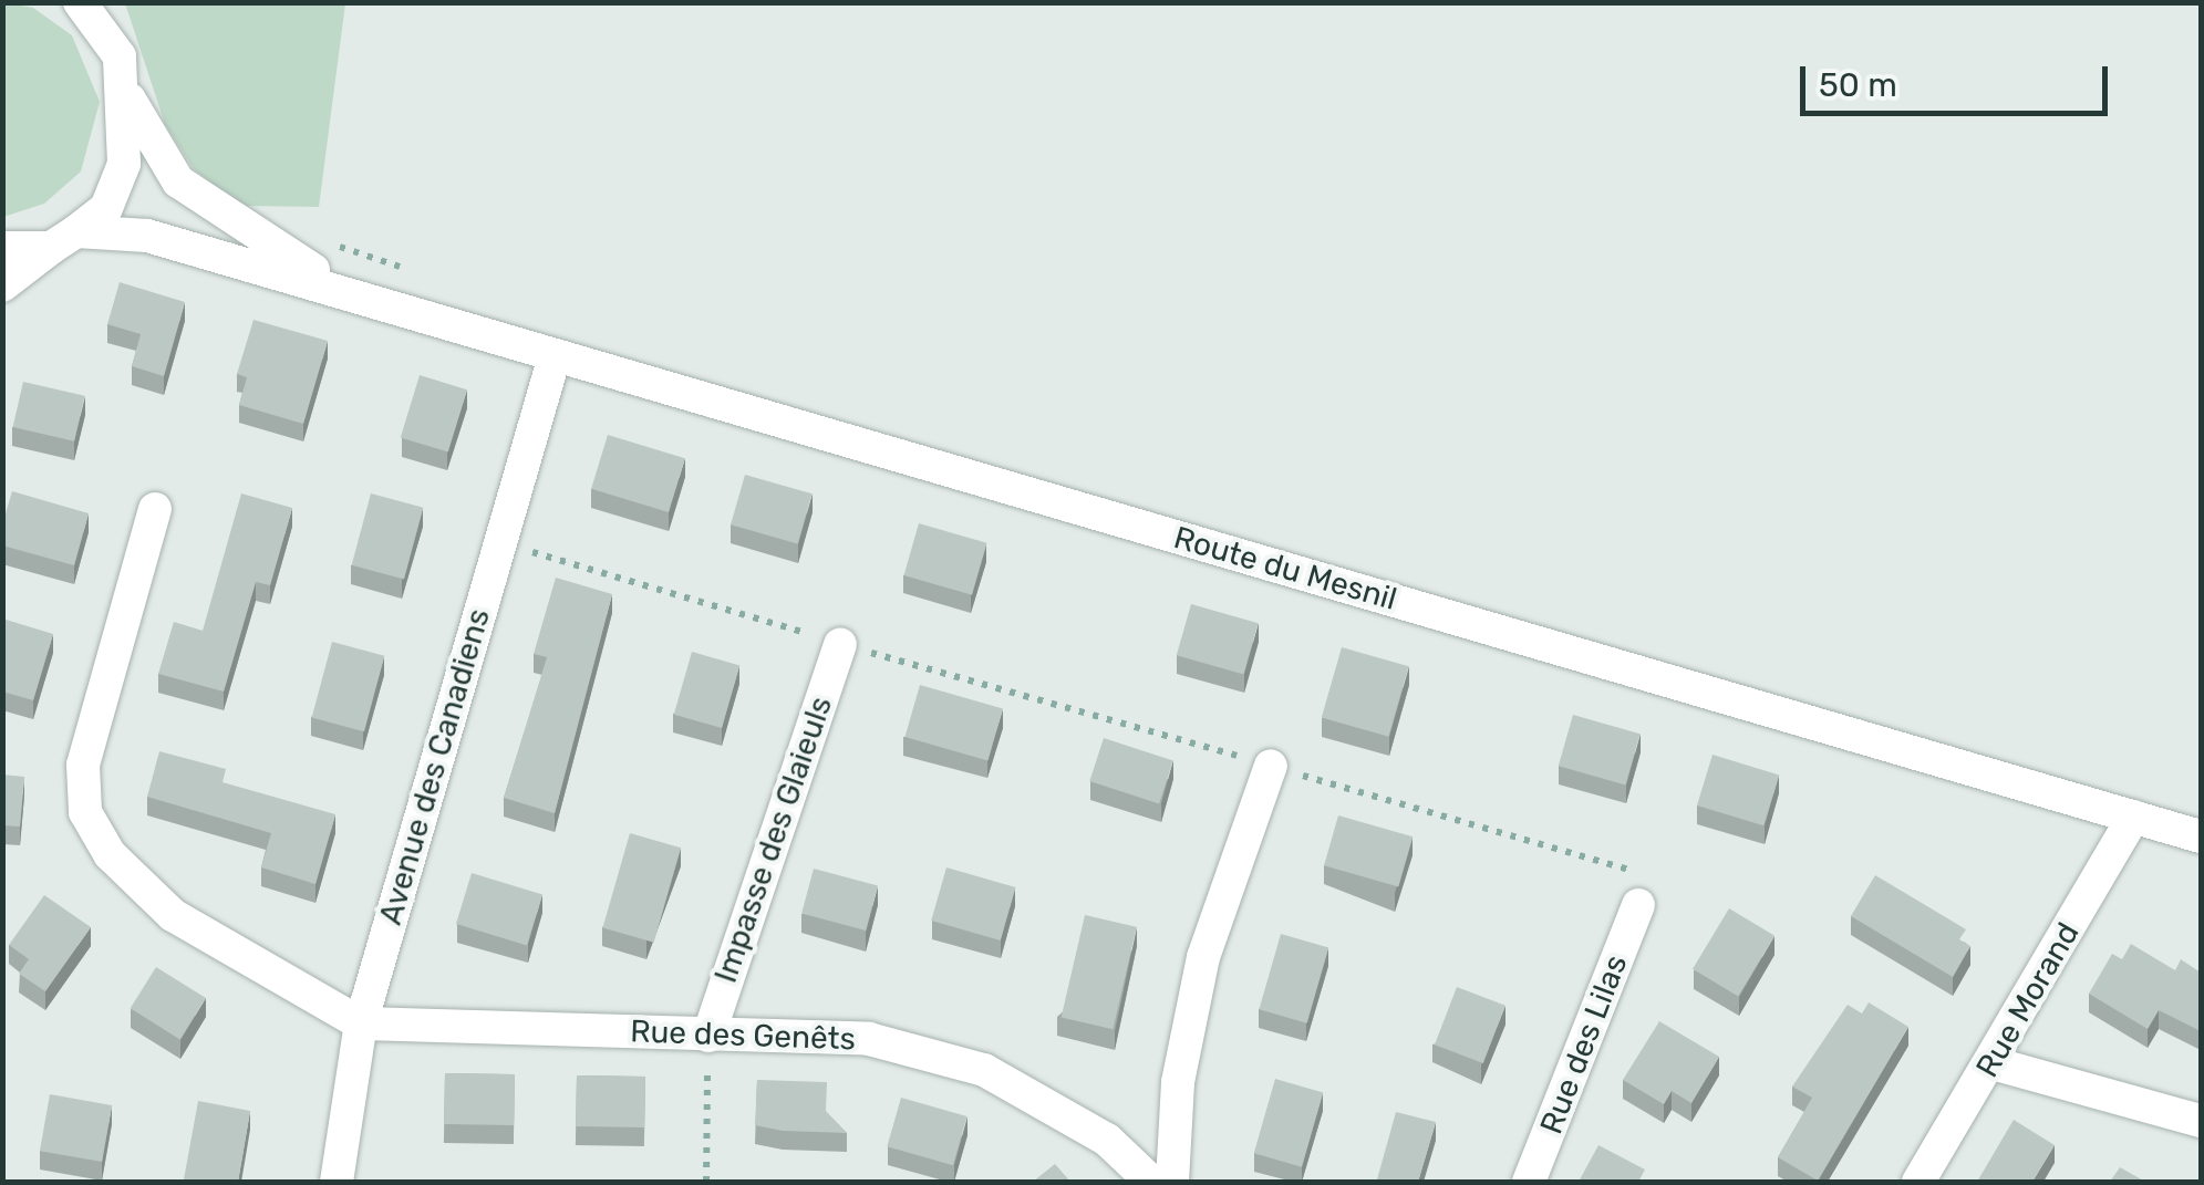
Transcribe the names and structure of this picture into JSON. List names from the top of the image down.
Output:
{
  "streets": {
    "street": [
      "Route du Mesnil",
      "Avenue des Canadiens",
      "Impasse des Glaieuls",
      "Rue Morand",
      "Rue des Genêts",
      "Rue des Lilas"
    ]
  },
  "crossings": [
    ["Route du Mesnil", "Avenue des Canadiens"],
    ["Route du Mesnil", "Rue Morand"],
    ["Avenue des Canadiens", "Rue des Genêts"],
    ["Impasse des Glaieuls", "Rue des Genêts"]
  ],
  "scale_bar": "50 m"
}
